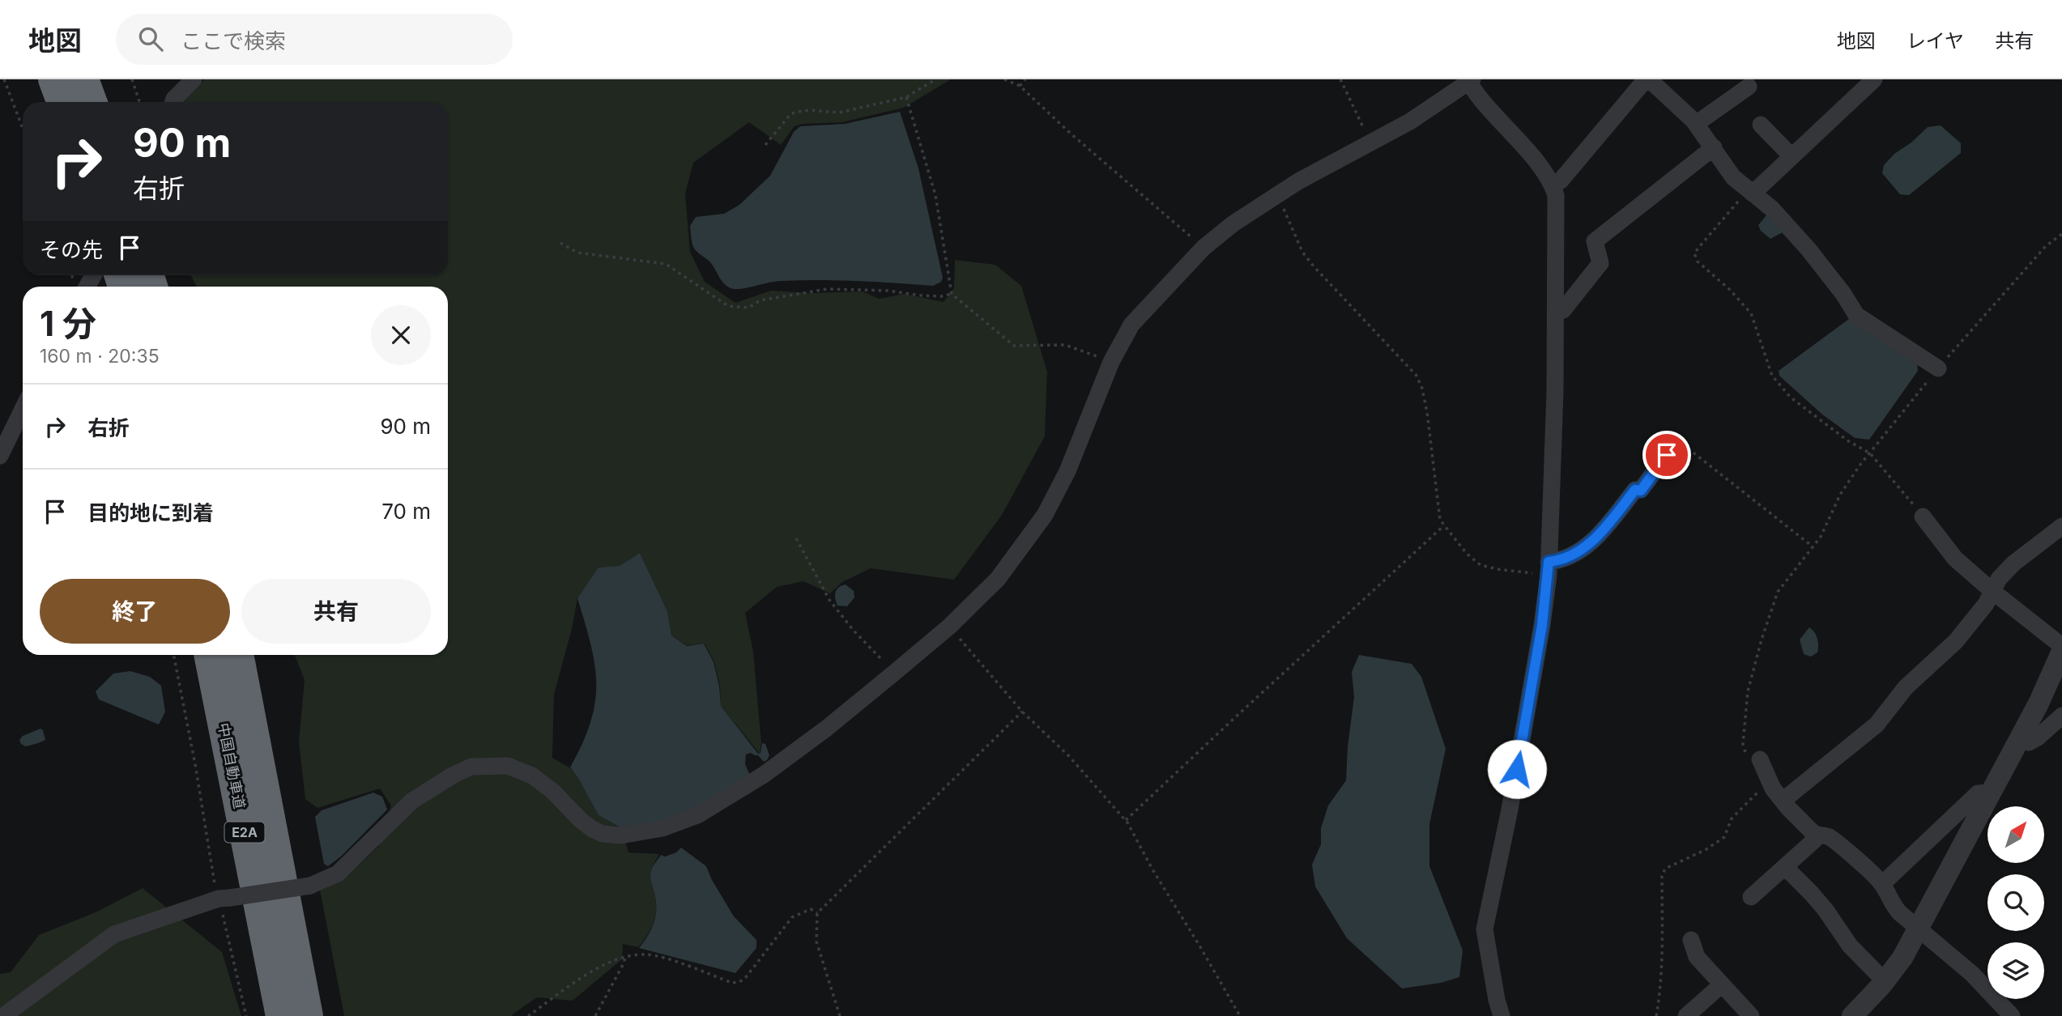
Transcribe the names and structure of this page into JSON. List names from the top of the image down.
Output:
{
  "streets": {
    "highway": ["中国自動車道", "E2A"]
  },
  "north": "top right",
  "page": {
    "header": "地図",
    "search": "ここで検索",
    "nav": ["地図", "レイヤ", "共有"],
    "turn": ["90 m", "右折"],
    "then": "その先",
    "heading": ["1 分", "160 m · 20:35"],
    "list": [
      {
        "name": "右折",
        "value": "90 m"
      },
      {
        "name": "目的地に到着",
        "value": "70 m"
      }
    ],
    "buttons": ["終了", "共有"]
  }
}
